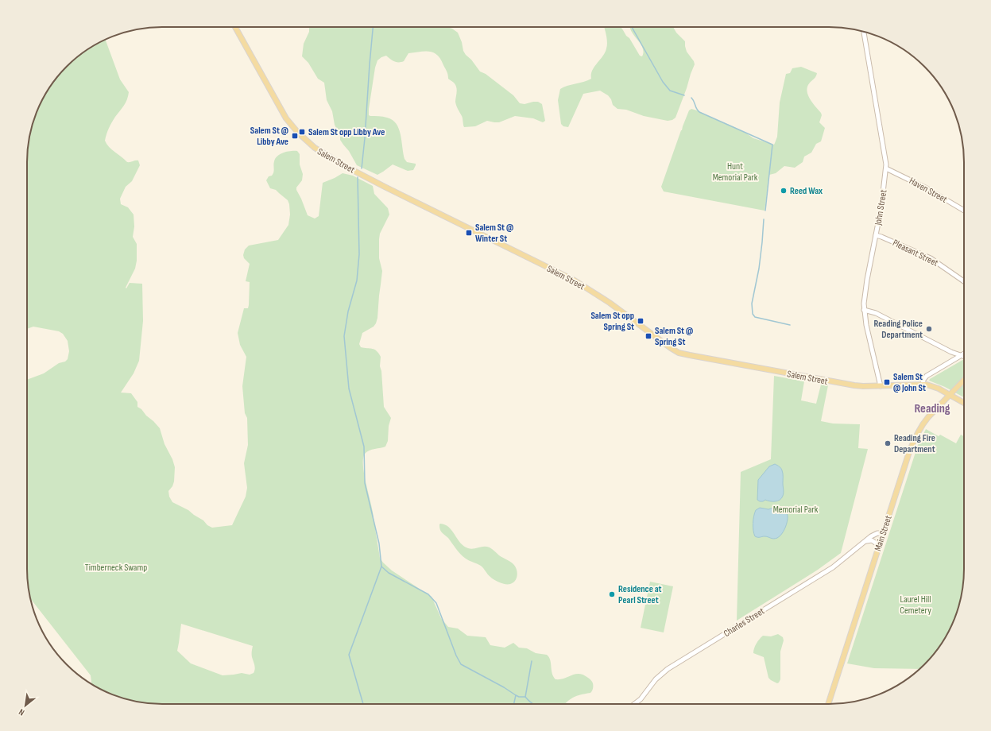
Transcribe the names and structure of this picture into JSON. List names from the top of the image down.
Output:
{
  "streets": {
    "main road": ["Salem Street", "Main Street"],
    "street": [
      "Haven Street",
      "John Street",
      "Pleasant Street",
      "Charles Street"
    ]
  },
  "crossings": [
    ["Salem Street", "John Street"],
    ["Salem Street", "Main Street"],
    ["Haven Street", "John Street"],
    ["John Street", "Pleasant Street"],
    ["Main Street", "Charles Street"]
  ],
  "districts": ["Reading"],
  "parks": [
    "Hunt Memorial Park",
    "Memorial Park",
    "Timberneck Swamp",
    "Laurel Hill Cemetery"
  ],
  "places": {
    "transit": [
      "Salem St opp Libby Ave",
      "Salem St @ Libby Ave",
      "Salem St @ Winter St",
      "Salem St opp Spring St",
      "Salem St @ Spring St",
      "Salem St @ John St"
    ],
    "other": [
      "Reed Wax",
      "Reading Police Department",
      "Reading Fire Department",
      "Residence at Pearl Street"
    ]
  },
  "north": "bottom left"
}
